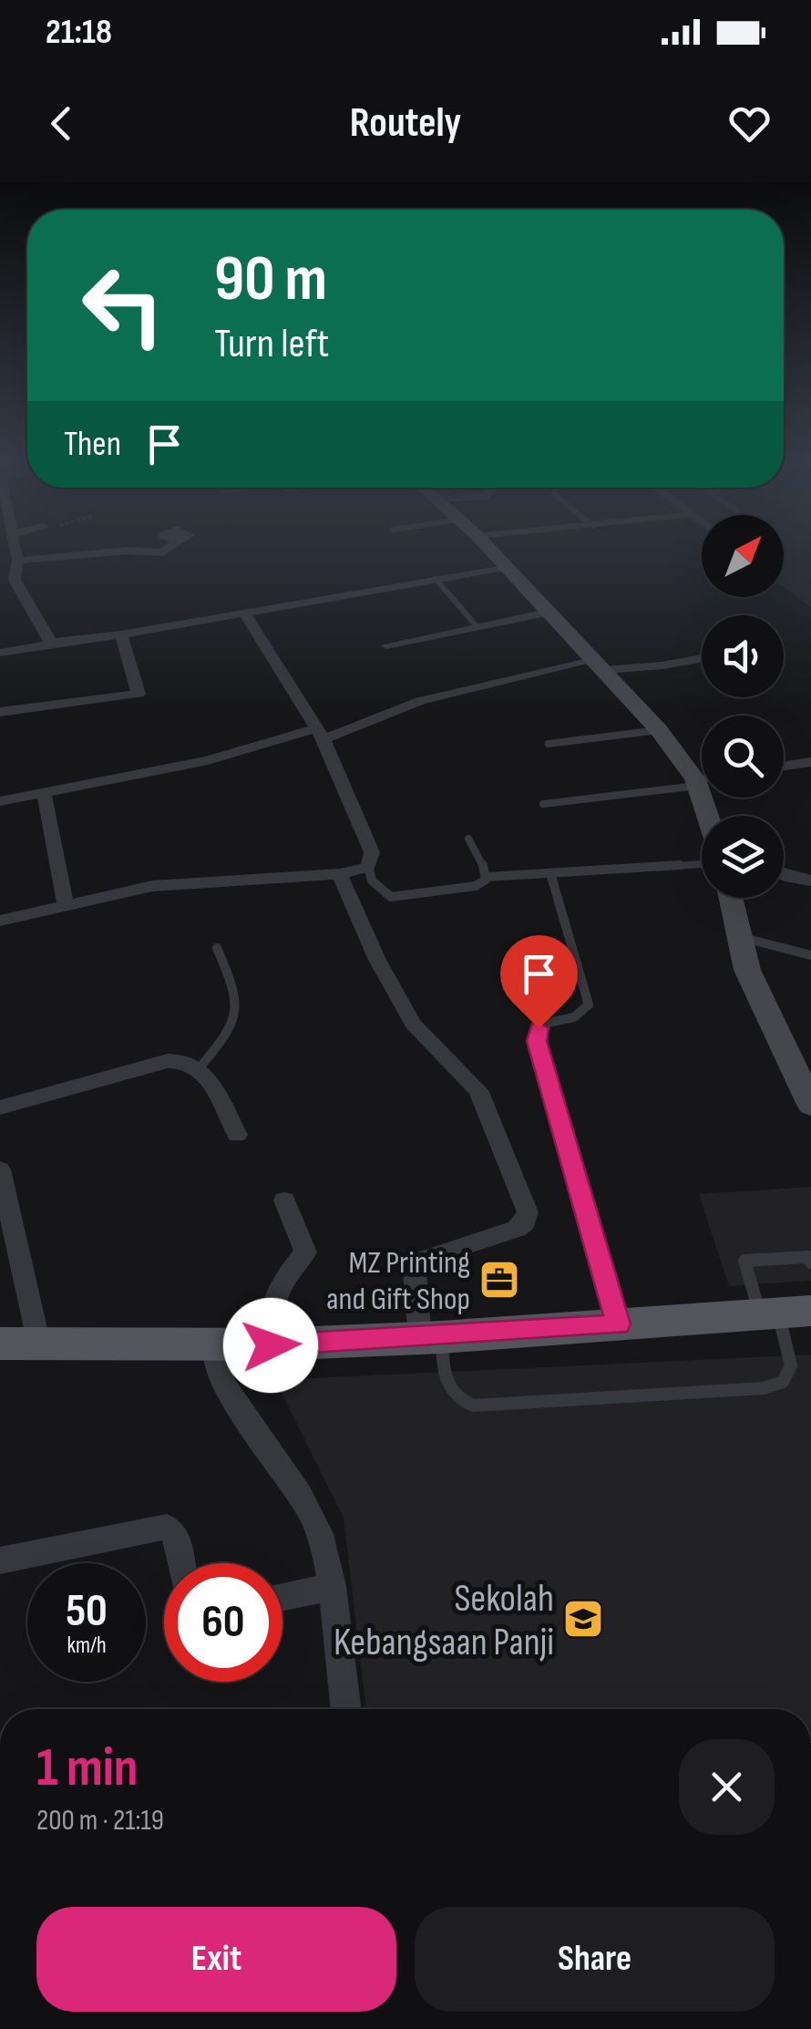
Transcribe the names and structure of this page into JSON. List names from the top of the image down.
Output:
{
  "places": {
    "office": ["MZ Printing and Gift Shop"],
    "school or university": ["Sekolah Kebangsaan Panji"]
  },
  "north": "top right",
  "page": {
    "status": "21:18",
    "header": "Routely",
    "turn": ["90 m", "Turn left"],
    "then": "Then",
    "speed": "50 km/h",
    "limit": "60",
    "heading": ["1 min", "200 m · 21:19"],
    "buttons": ["Exit", "Share"]
  }
}
